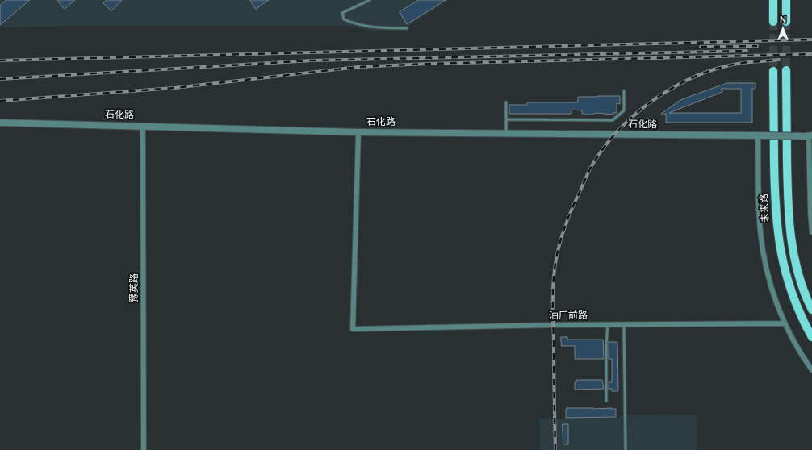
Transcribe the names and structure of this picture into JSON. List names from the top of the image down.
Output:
{
  "streets": {
    "main road": ["未来路"],
    "street": ["石化路", "豫英路", "油厂前路"]
  },
  "crossings": [
    ["石化路", "豫英路"],
    ["石化路", "油厂前路"]
  ],
  "north": "top"
}
